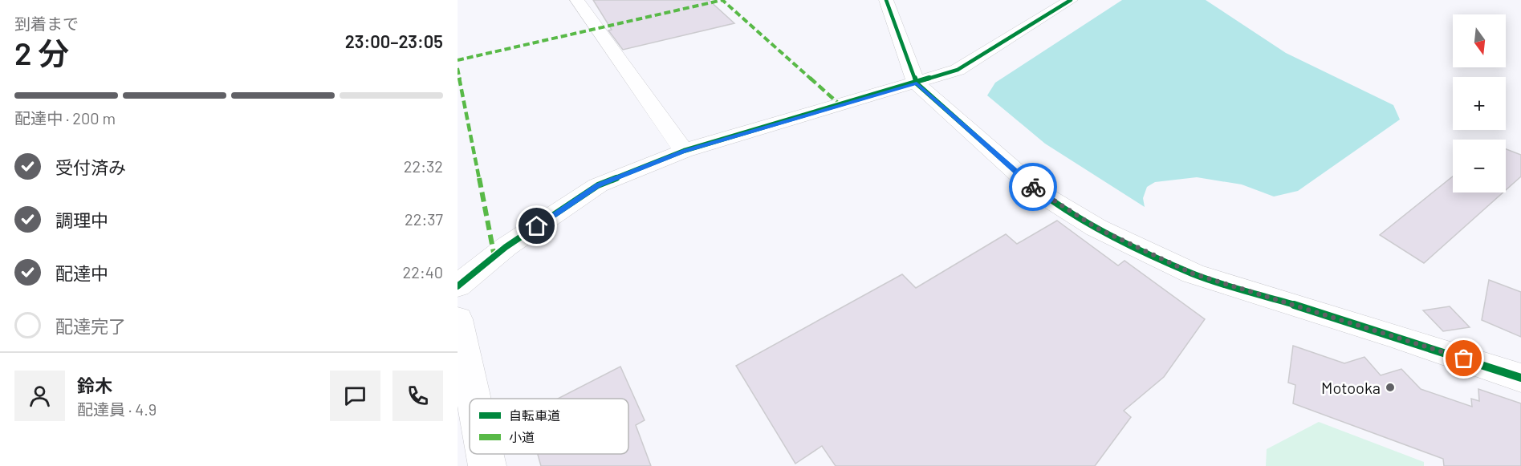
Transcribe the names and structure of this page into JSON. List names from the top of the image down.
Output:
{
  "places": ["Motooka"],
  "legend": ["自転車道", "小道"],
  "north": "bottom",
  "page": {
    "heading": ["2 分", "到着まで", "23:00–23:05"],
    "panel": ["鈴木", "配達員 · 4.9"],
    "map_buttons": ["+", "−"],
    "bar": "配達中 · 200 m",
    "list": [
      ["受付済み", "22:32"],
      ["調理中", "22:37"],
      ["配達中", "22:40"],
      "配達完了"
    ]
  }
}
